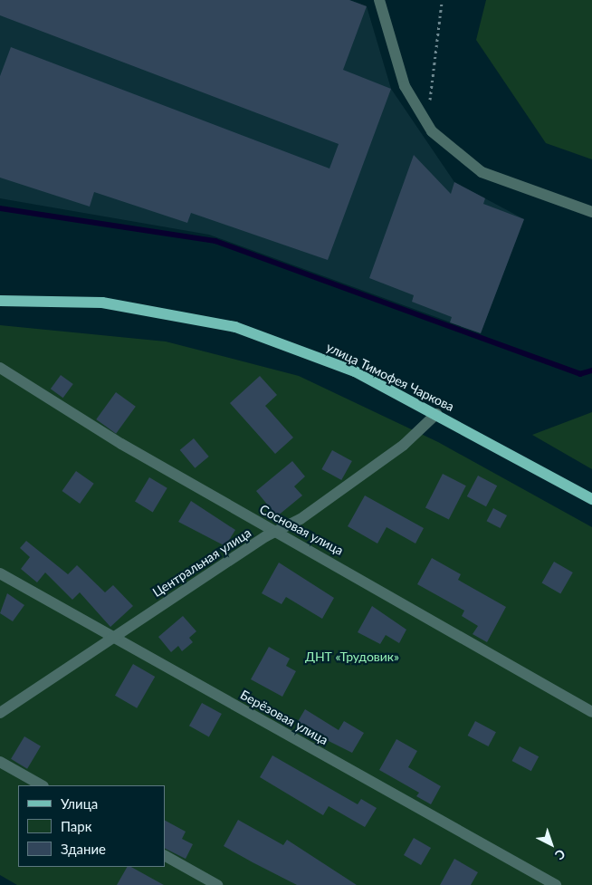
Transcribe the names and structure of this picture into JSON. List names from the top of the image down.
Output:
{
  "streets": {
    "main road": ["улица Тимофея Чаркова"],
    "street": ["Сосновая улица", "Центральная улица", "Берёзовая улица"]
  },
  "crossings": [
    ["улица Тимофея Чаркова", "Центральная улица"],
    ["Сосновая улица", "Центральная улица"],
    ["Центральная улица", "Берёзовая улица"]
  ],
  "parks": ["ДНТ «Трудовик»"],
  "legend": ["Улица", "Парк", "Здание"],
  "north": "bottom right"
}
